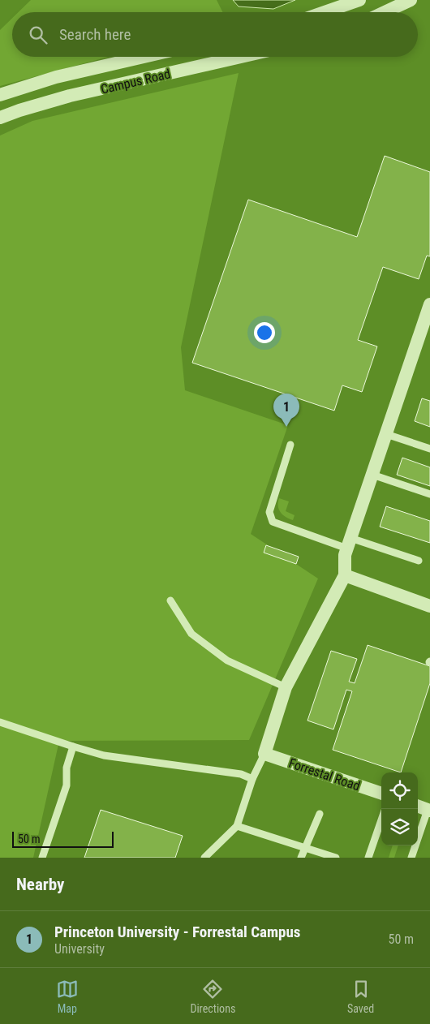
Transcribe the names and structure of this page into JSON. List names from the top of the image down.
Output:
{
  "streets": {
    "street": ["Campus Road", "Forrestal Road"]
  },
  "scale_bar": "50 m",
  "page": {
    "search": "Search here",
    "pins": "1",
    "scale": "50 m",
    "heading": "Nearby",
    "list": [
      {
        "mark": "1",
        "name": "Princeton University - Forrestal Campus",
        "note": "University",
        "value": "50 m"
      }
    ],
    "nav": ["Map", "Directions", "Saved"]
  }
}
